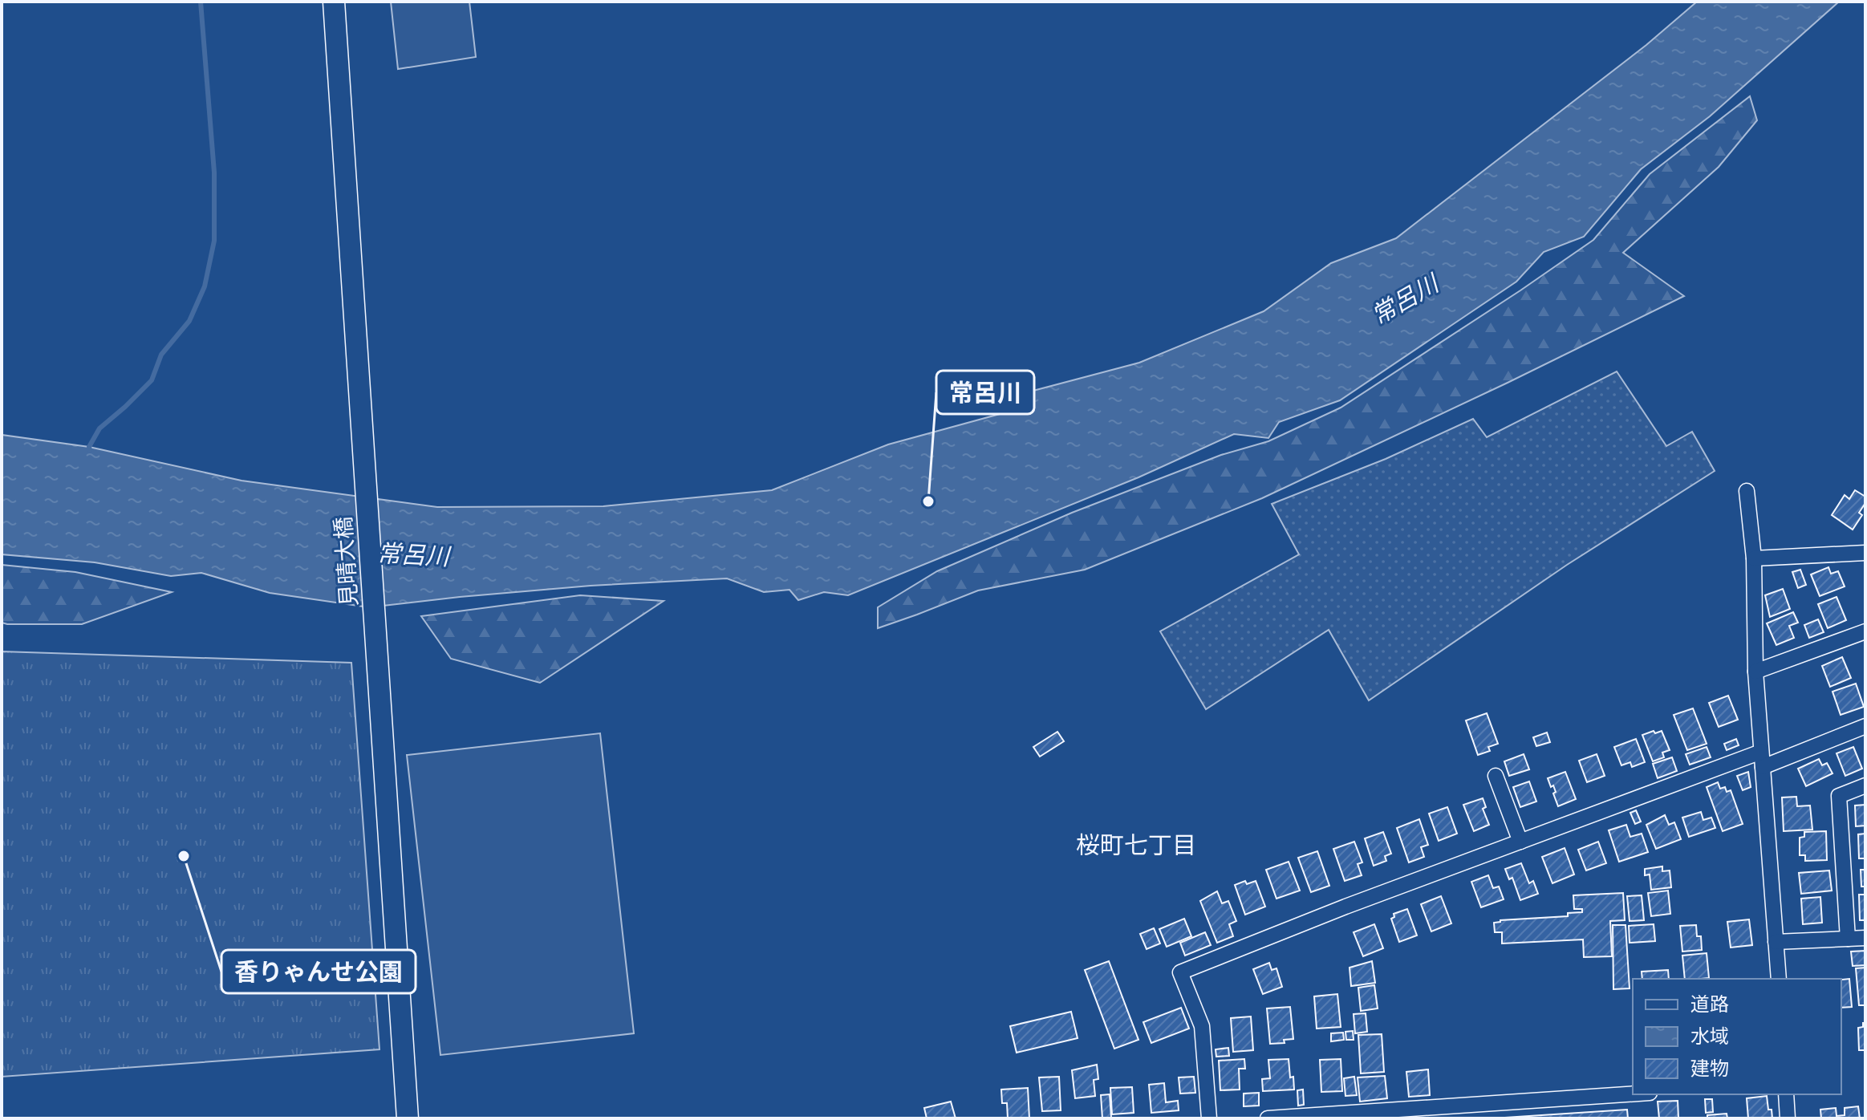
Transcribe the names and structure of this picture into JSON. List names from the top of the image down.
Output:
{
  "streets": {
    "main road": ["見晴大橋"]
  },
  "districts": ["桜町七丁目"],
  "water": ["常呂川"],
  "places": ["常呂川", "香りゃんせ公園"],
  "legend": ["道路", "水域", "建物"]
}
